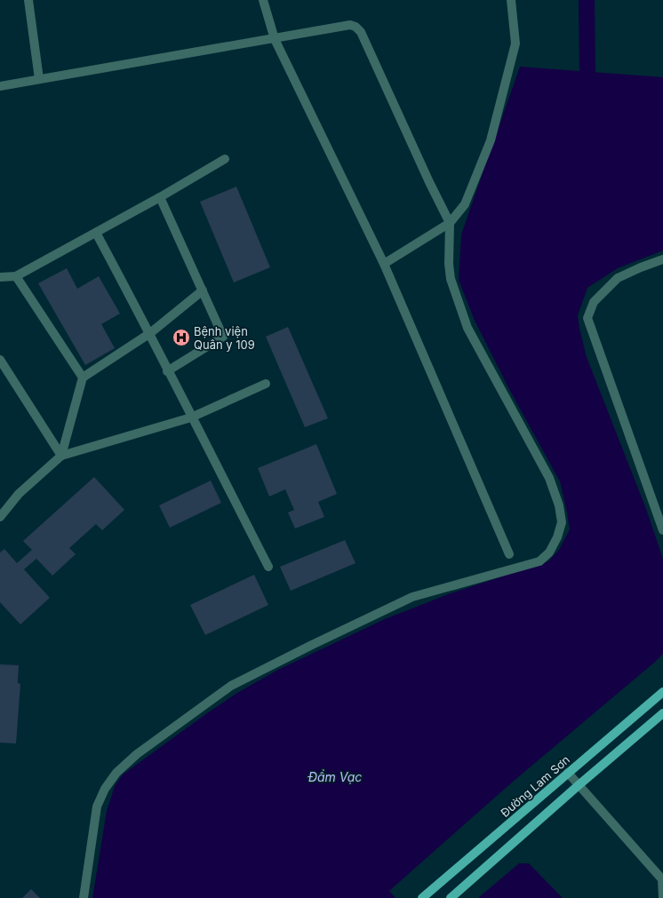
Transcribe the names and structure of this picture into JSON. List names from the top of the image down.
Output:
{
  "streets": {
    "main road": ["Đường Lam Sơn"]
  },
  "water": ["Đầm Vạc"],
  "places": {
    "hospital": ["Bệnh viện Quân y 109"]
  }
}
